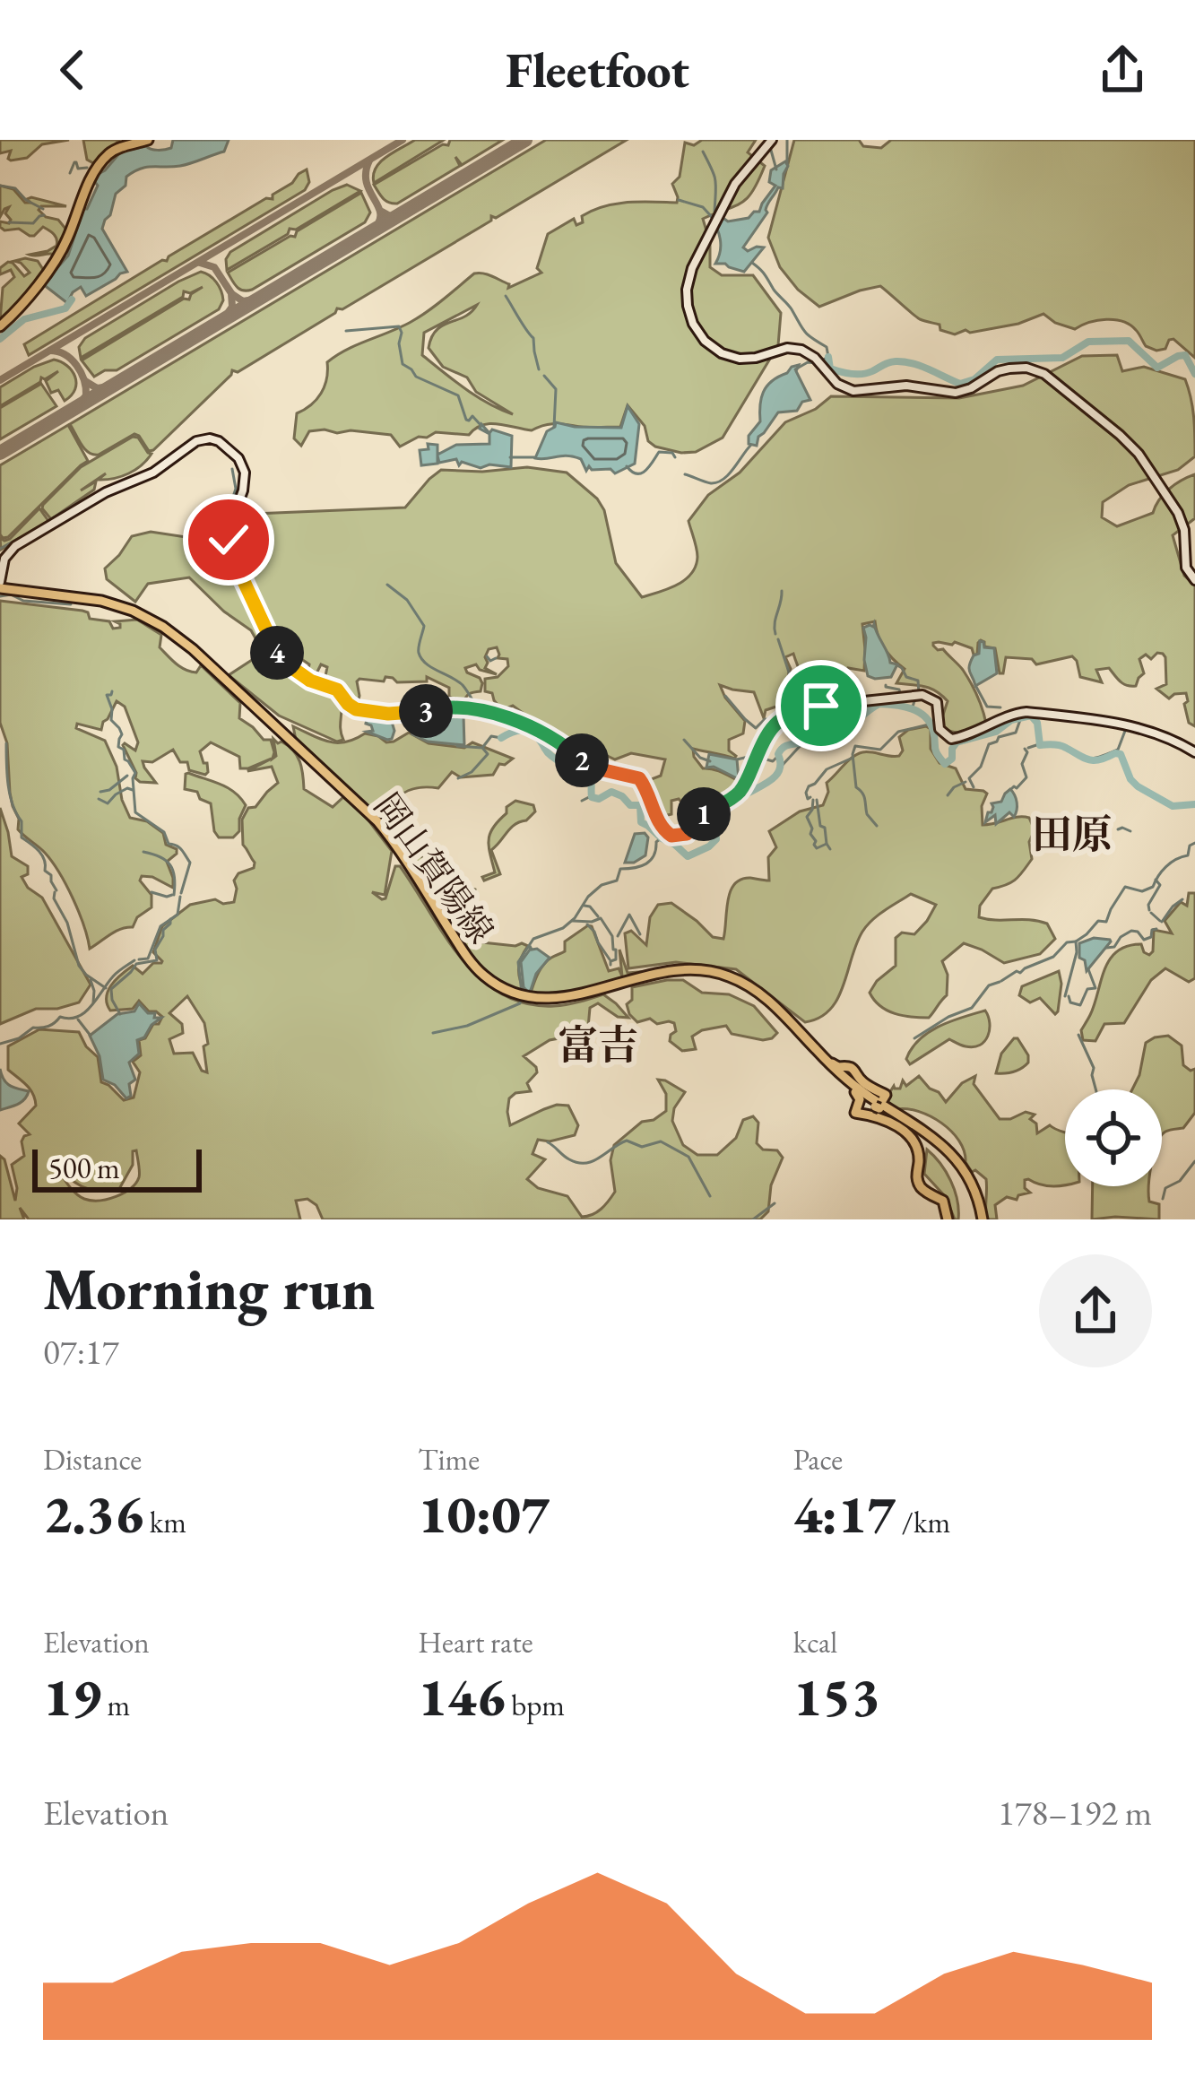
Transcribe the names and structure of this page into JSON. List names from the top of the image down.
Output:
{
  "streets": {
    "main road": ["岡山賀陽線"]
  },
  "districts": ["田原", "富吉"],
  "scale_bar": "500 m",
  "page": {
    "header": "Fleetfoot",
    "pins": [
      "4",
      "3",
      "2",
      "1"
    ],
    "scale": "500 m",
    "heading": ["Morning run", "07:17"],
    "stats": [
      ["Distance", "2.36 km"],
      ["Time", "10:07"],
      ["Pace", "4:17 /km"],
      ["Elevation", "19 m"],
      ["Heart rate", "146 bpm"],
      ["kcal", "153"]
    ],
    "chart": ["Elevation", "178–192 m"]
  }
}
